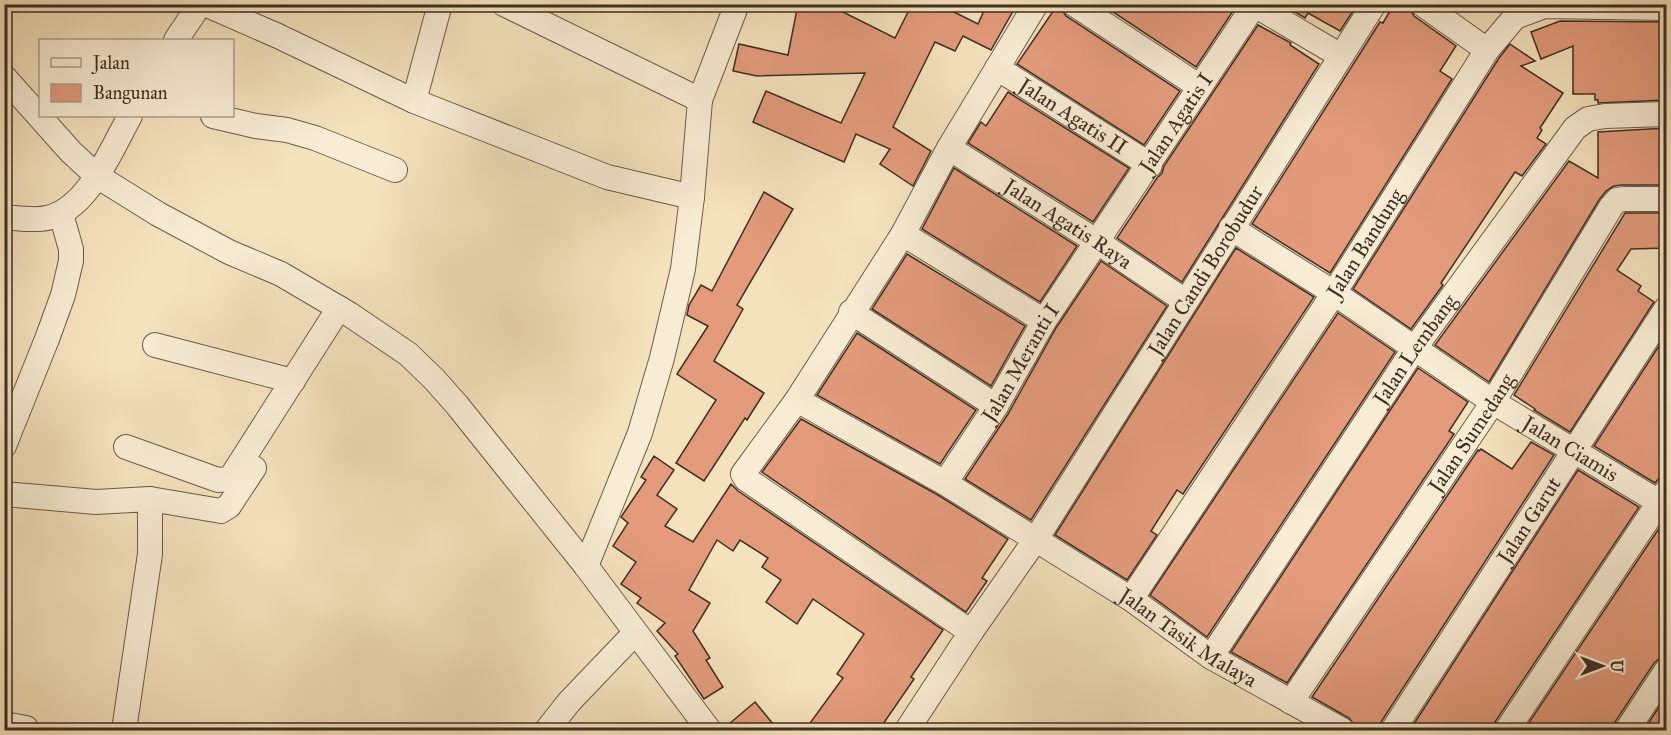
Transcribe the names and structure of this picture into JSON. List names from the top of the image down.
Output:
{
  "streets": {
    "street": [
      "Jalan Agatis II",
      "Jalan Agatis I",
      "Jalan Agatis Raya",
      "Jalan Bandung",
      "Jalan Candi Borobudur",
      "Jalan Lembang",
      "Jalan Meranti I",
      "Jalan Sumedang",
      "Jalan Ciamis",
      "Jalan Garut",
      "Jalan Tasik Malaya"
    ]
  },
  "crossings": [
    ["Jalan Agatis II", "Jalan Agatis I"],
    ["Jalan Agatis I", "Jalan Agatis Raya"],
    ["Jalan Agatis I", "Jalan Meranti I"],
    ["Jalan Agatis Raya", "Jalan Candi Borobudur"],
    ["Jalan Agatis Raya", "Jalan Meranti I"],
    ["Jalan Bandung", "Jalan Ciamis"],
    ["Jalan Bandung", "Jalan Tasik Malaya"],
    ["Jalan Candi Borobudur", "Jalan Ciamis"],
    ["Jalan Candi Borobudur", "Jalan Tasik Malaya"],
    ["Jalan Lembang", "Jalan Ciamis"],
    ["Jalan Lembang", "Jalan Tasik Malaya"],
    ["Jalan Meranti I", "Jalan Tasik Malaya"],
    ["Jalan Sumedang", "Jalan Ciamis"],
    ["Jalan Sumedang", "Jalan Tasik Malaya"],
    ["Jalan Ciamis", "Jalan Garut"]
  ],
  "legend": ["Jalan", "Bangunan"],
  "north": "right"
}
